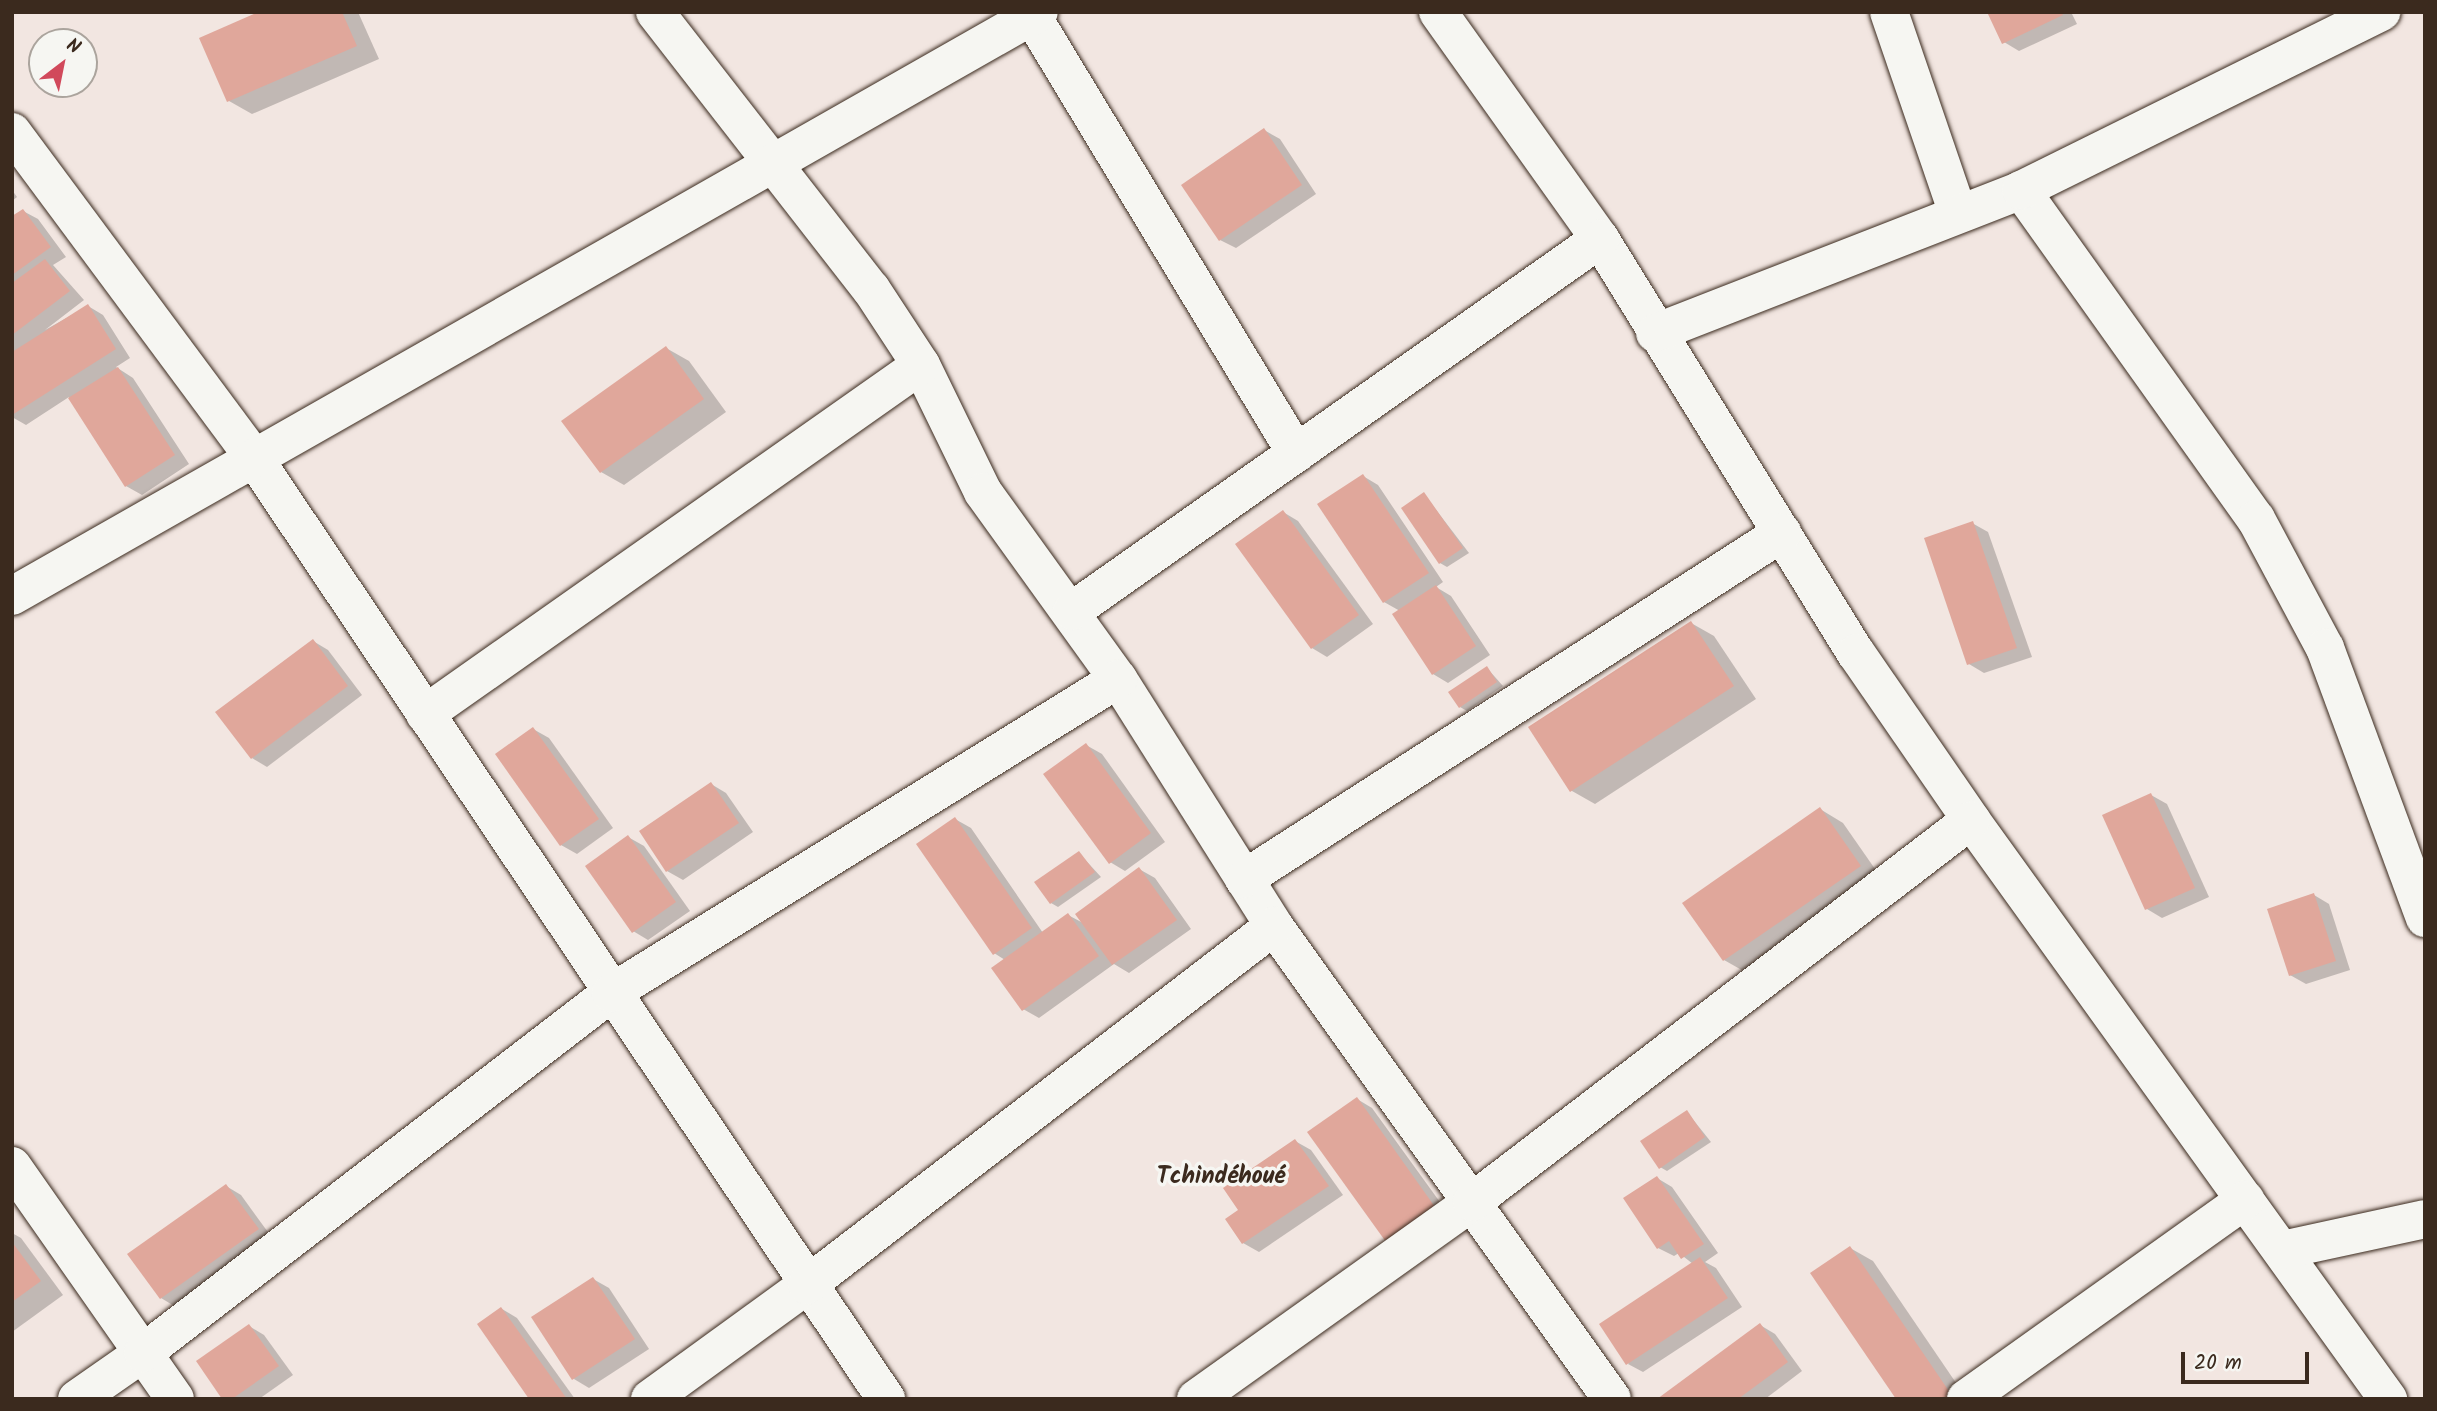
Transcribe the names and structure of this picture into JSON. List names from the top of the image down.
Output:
{
  "districts": ["Tchindéhoué"],
  "scale_bar": "20 m",
  "north": "top right"
}
